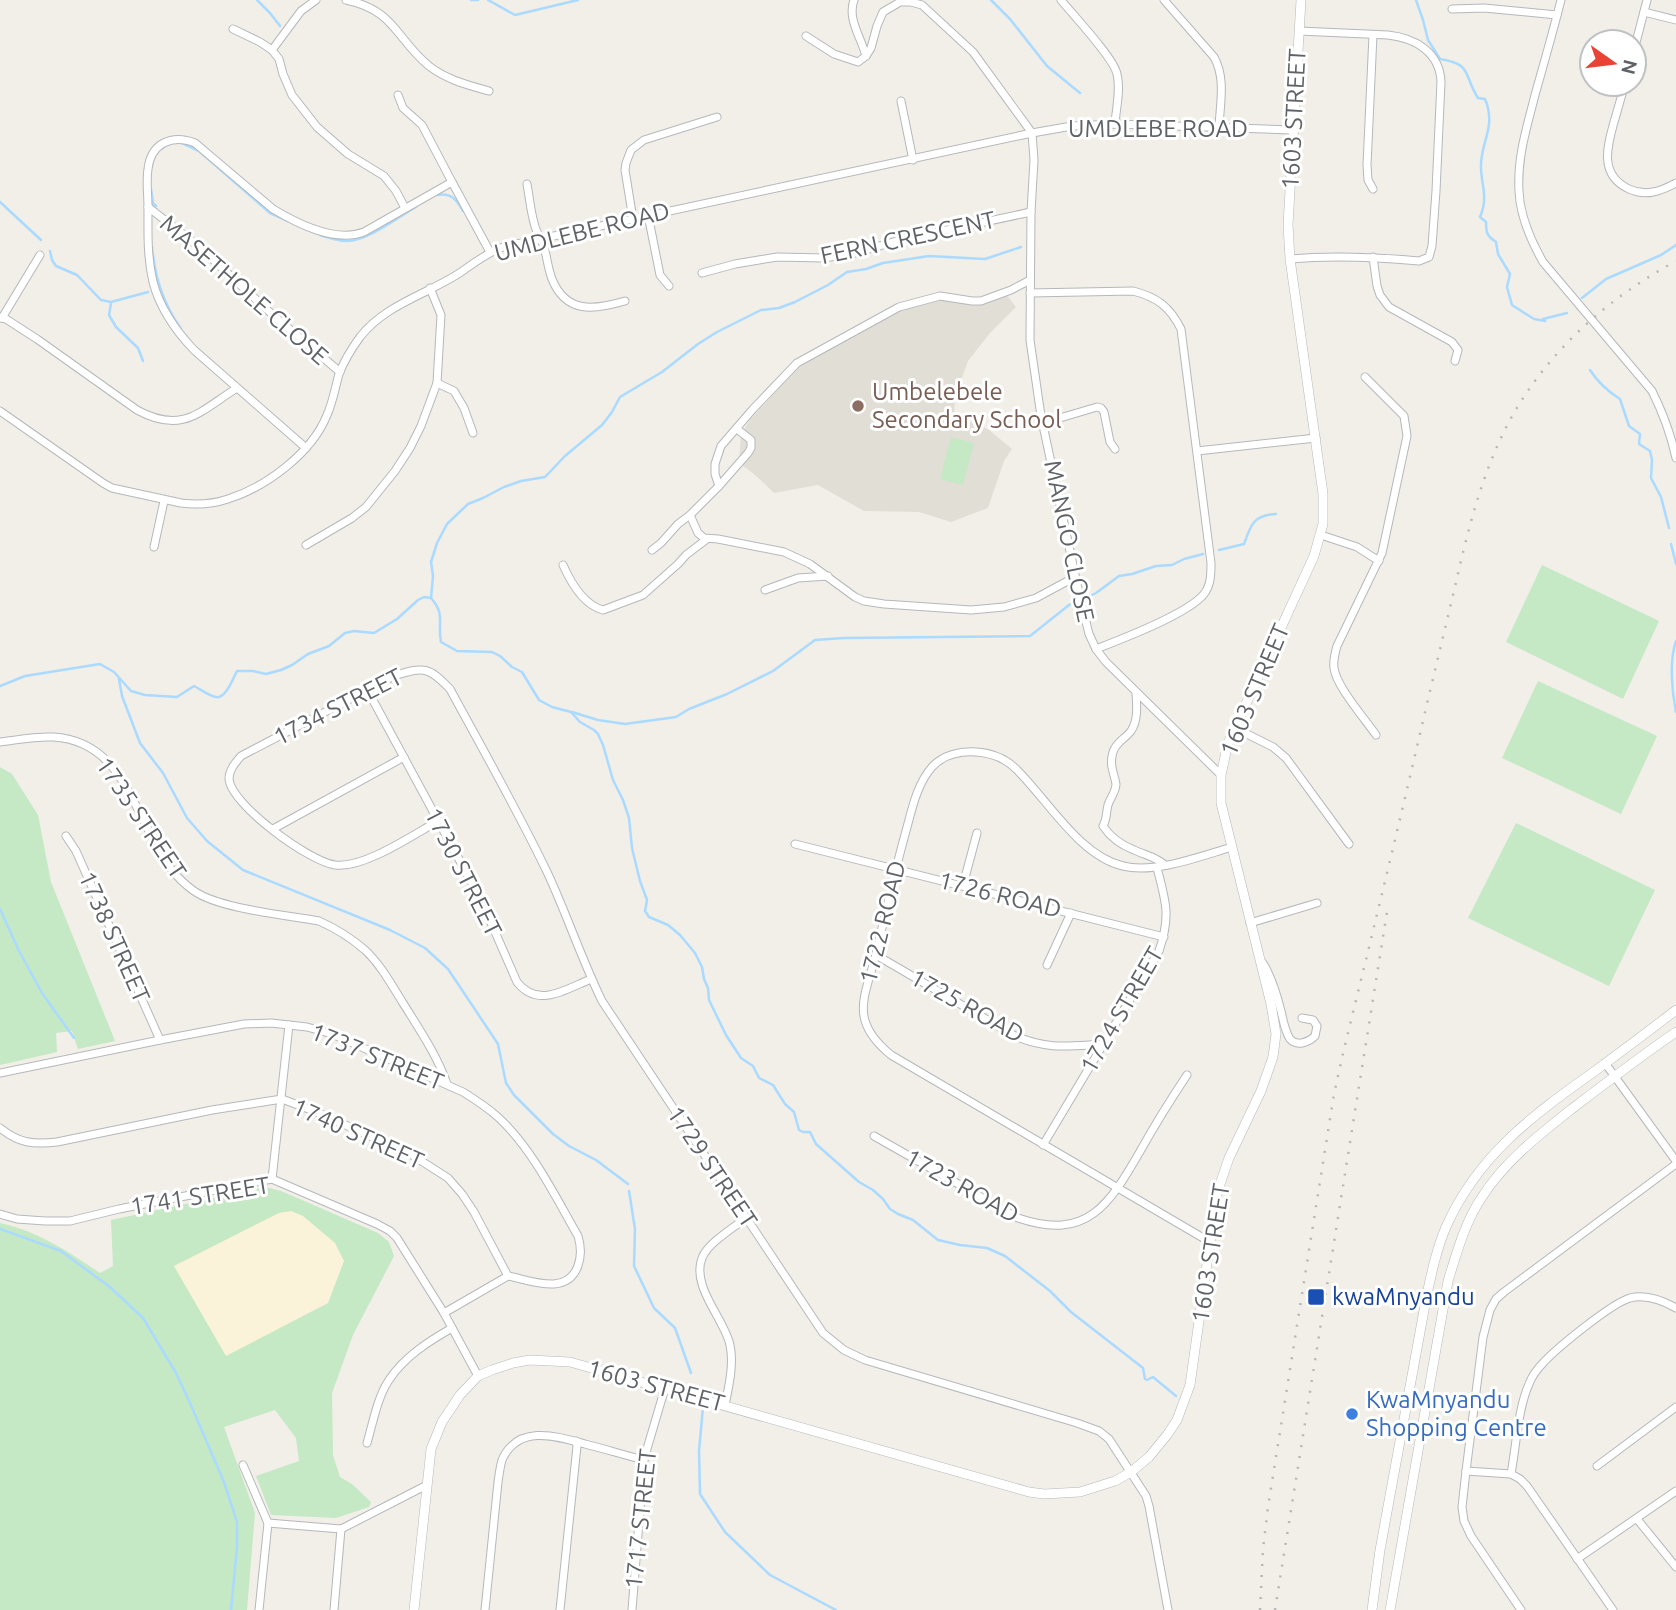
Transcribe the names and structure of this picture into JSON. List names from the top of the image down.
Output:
{
  "streets": {
    "street": [
      "1603 STREET",
      "UMDLEBE ROAD",
      "FERN CRESCENT",
      "MASETHOLE CLOSE",
      "MANGO CLOSE",
      "1734 STREET",
      "1735 STREET",
      "1730 STREET",
      "1726 ROAD",
      "1722 ROAD",
      "1738 STREET",
      "1725 ROAD",
      "1724 STREET",
      "1737 STREET",
      "1740 STREET",
      "1729 STREET",
      "1723 ROAD",
      "1741 STREET",
      "1717 STREET"
    ]
  },
  "crossings": [
    ["1603 STREET", "UMDLEBE ROAD"],
    ["1603 STREET", "MANGO CLOSE"],
    ["1603 STREET", "1722 ROAD"],
    ["1603 STREET", "1729 STREET"],
    ["1603 STREET", "1741 STREET"],
    ["1603 STREET", "1717 STREET"],
    ["UMDLEBE ROAD", "MASETHOLE CLOSE"],
    ["UMDLEBE ROAD", "MANGO CLOSE"],
    ["FERN CRESCENT", "MANGO CLOSE"],
    ["1734 STREET", "1730 STREET"],
    ["1734 STREET", "1729 STREET"],
    ["1735 STREET", "1737 STREET"],
    ["1730 STREET", "1729 STREET"],
    ["1726 ROAD", "1722 ROAD"],
    ["1726 ROAD", "1724 STREET"],
    ["1722 ROAD", "1725 ROAD"],
    ["1722 ROAD", "1724 STREET"],
    ["1722 ROAD", "1723 ROAD"],
    ["1738 STREET", "1737 STREET"],
    ["1725 ROAD", "1724 STREET"],
    ["1737 STREET", "1740 STREET"]
  ],
  "places": {
    "other": ["Umbelebele Secondary School", "KwaMnyandu Shopping Centre"],
    "transit": ["kwaMnyandu"]
  },
  "north": "right"
}
